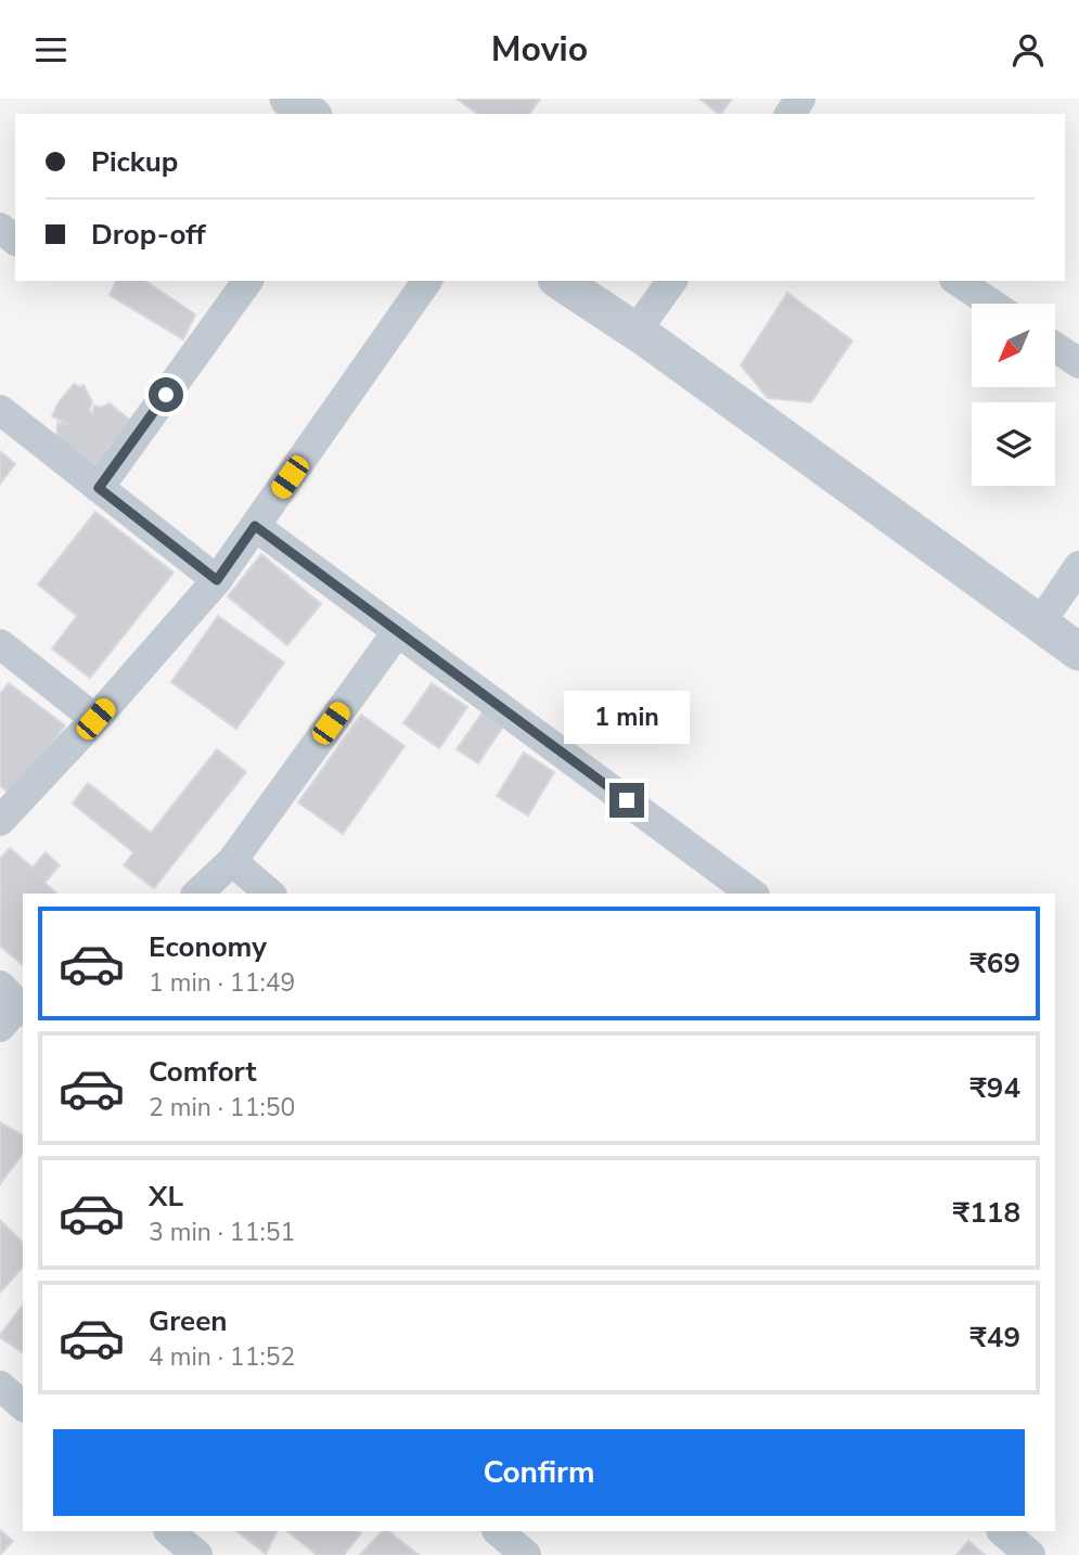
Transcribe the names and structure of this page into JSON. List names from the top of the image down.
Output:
{
  "north": "bottom left",
  "page": {
    "header": "Movio",
    "banner": ["Pickup", "Drop-off"],
    "bubble": "1 min",
    "list": [
      {
        "name": "Economy",
        "note": "1 min · 11:49",
        "value": "₹69"
      },
      {
        "name": "Comfort",
        "note": "2 min · 11:50",
        "value": "₹94"
      },
      {
        "name": "XL",
        "note": "3 min · 11:51",
        "value": "₹118"
      },
      {
        "name": "Green",
        "note": "4 min · 11:52",
        "value": "₹49"
      }
    ],
    "buttons": "Confirm"
  }
}
